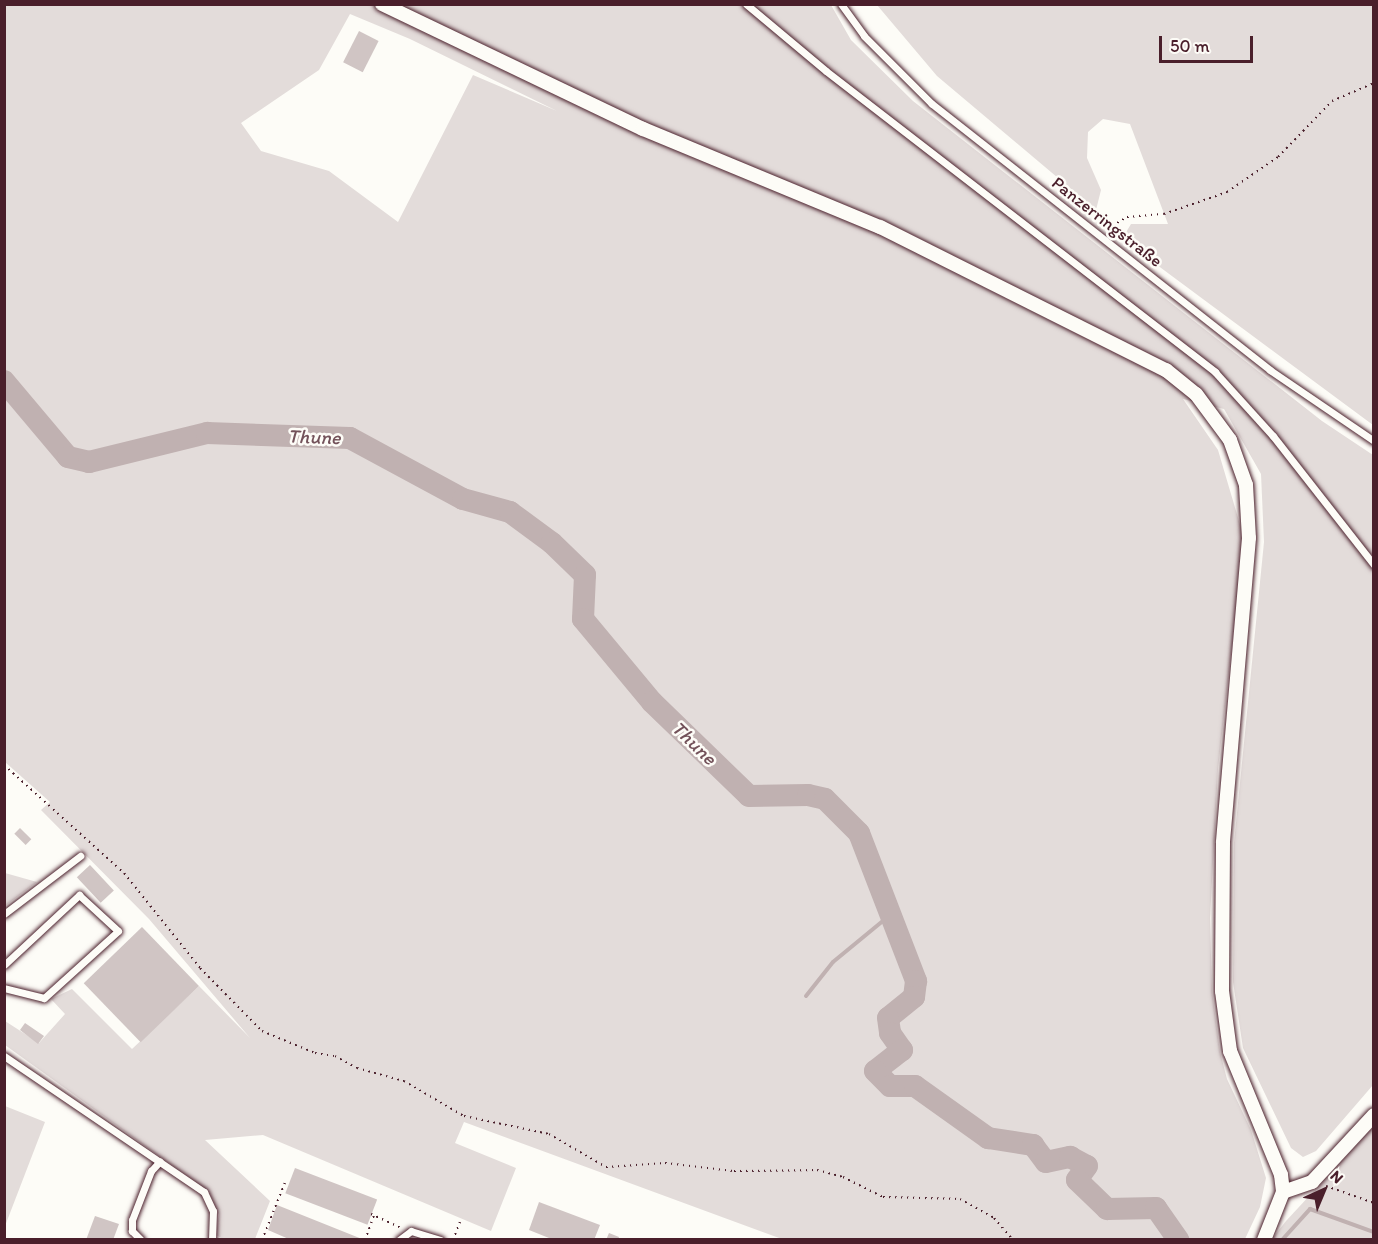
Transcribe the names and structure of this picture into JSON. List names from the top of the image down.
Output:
{
  "streets": {
    "lane": ["Panzerringstraße"]
  },
  "water": ["Thune"],
  "scale_bar": "50 m",
  "north": "top right"
}
